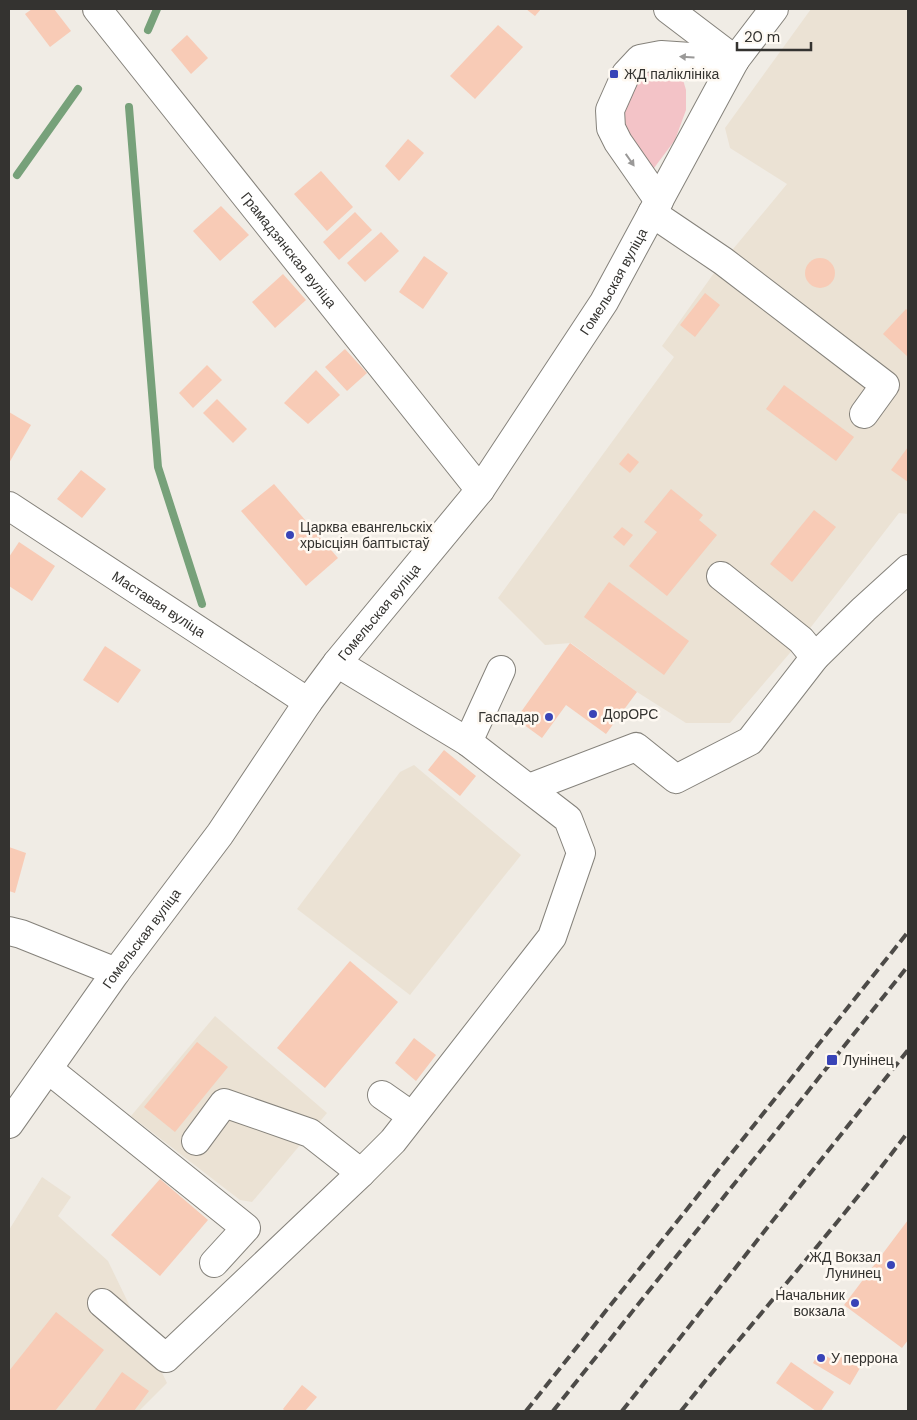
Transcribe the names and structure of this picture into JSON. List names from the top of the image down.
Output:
{
  "streets": {
    "street": ["Грамадзянская вуліца", "Гомельская вуліца", "Маставая вуліца"]
  },
  "crossings": [
    ["Грамадзянская вуліца", "Гомельская вуліца"],
    ["Гомельская вуліца", "Маставая вуліца"]
  ],
  "places": {
    "transit": ["ЖД паліклініка", "Лунінец"],
    "other": [
      "Царква евангельскіх хрысціян баптыстаў",
      "ДорОРС",
      "Гаспадар",
      "ЖД Вокзал Лунинец",
      "Начальник вокзала",
      "У перрона"
    ]
  },
  "scale_bar": "20 m"
}
